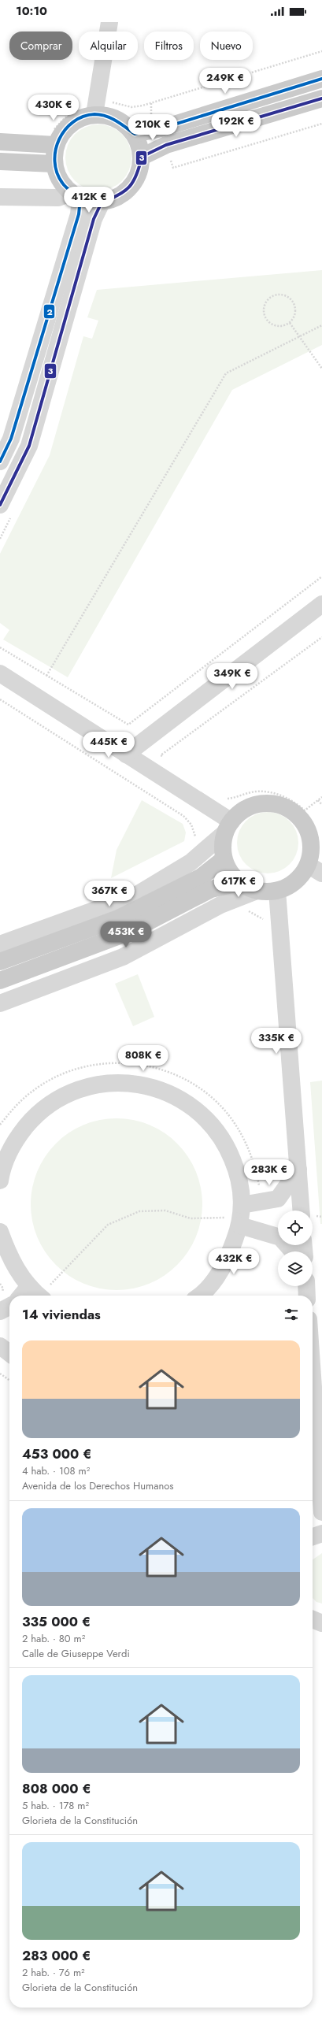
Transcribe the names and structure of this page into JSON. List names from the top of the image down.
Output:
{
  "lines": ["transit line 2", "transit line 3"],
  "page": {
    "status": "10:10",
    "chip": [
      "Comprar",
      "Alquilar",
      "Filtros",
      "Nuevo"
    ],
    "price": [
      "249K €",
      "430K €",
      "192K €",
      "210K €",
      "412K €",
      "349K €",
      "445K €",
      "617K €",
      "367K €",
      "453K €",
      "335K €",
      "808K €",
      "283K €",
      "432K €"
    ],
    "heading": "14 viviendas",
    "list": [
      {
        "name": "453 000 €",
        "note": "4 hab. · 108 m² · Avenida de los Derechos Humanos"
      },
      {
        "name": "335 000 €",
        "note": "2 hab. · 80 m² · Calle de Giuseppe Verdi"
      },
      {
        "name": "808 000 €",
        "note": "5 hab. · 178 m² · Glorieta de la Constitución"
      },
      {
        "name": "283 000 €",
        "note": "2 hab. · 76 m² · Glorieta de la Constitución"
      }
    ]
  }
}
